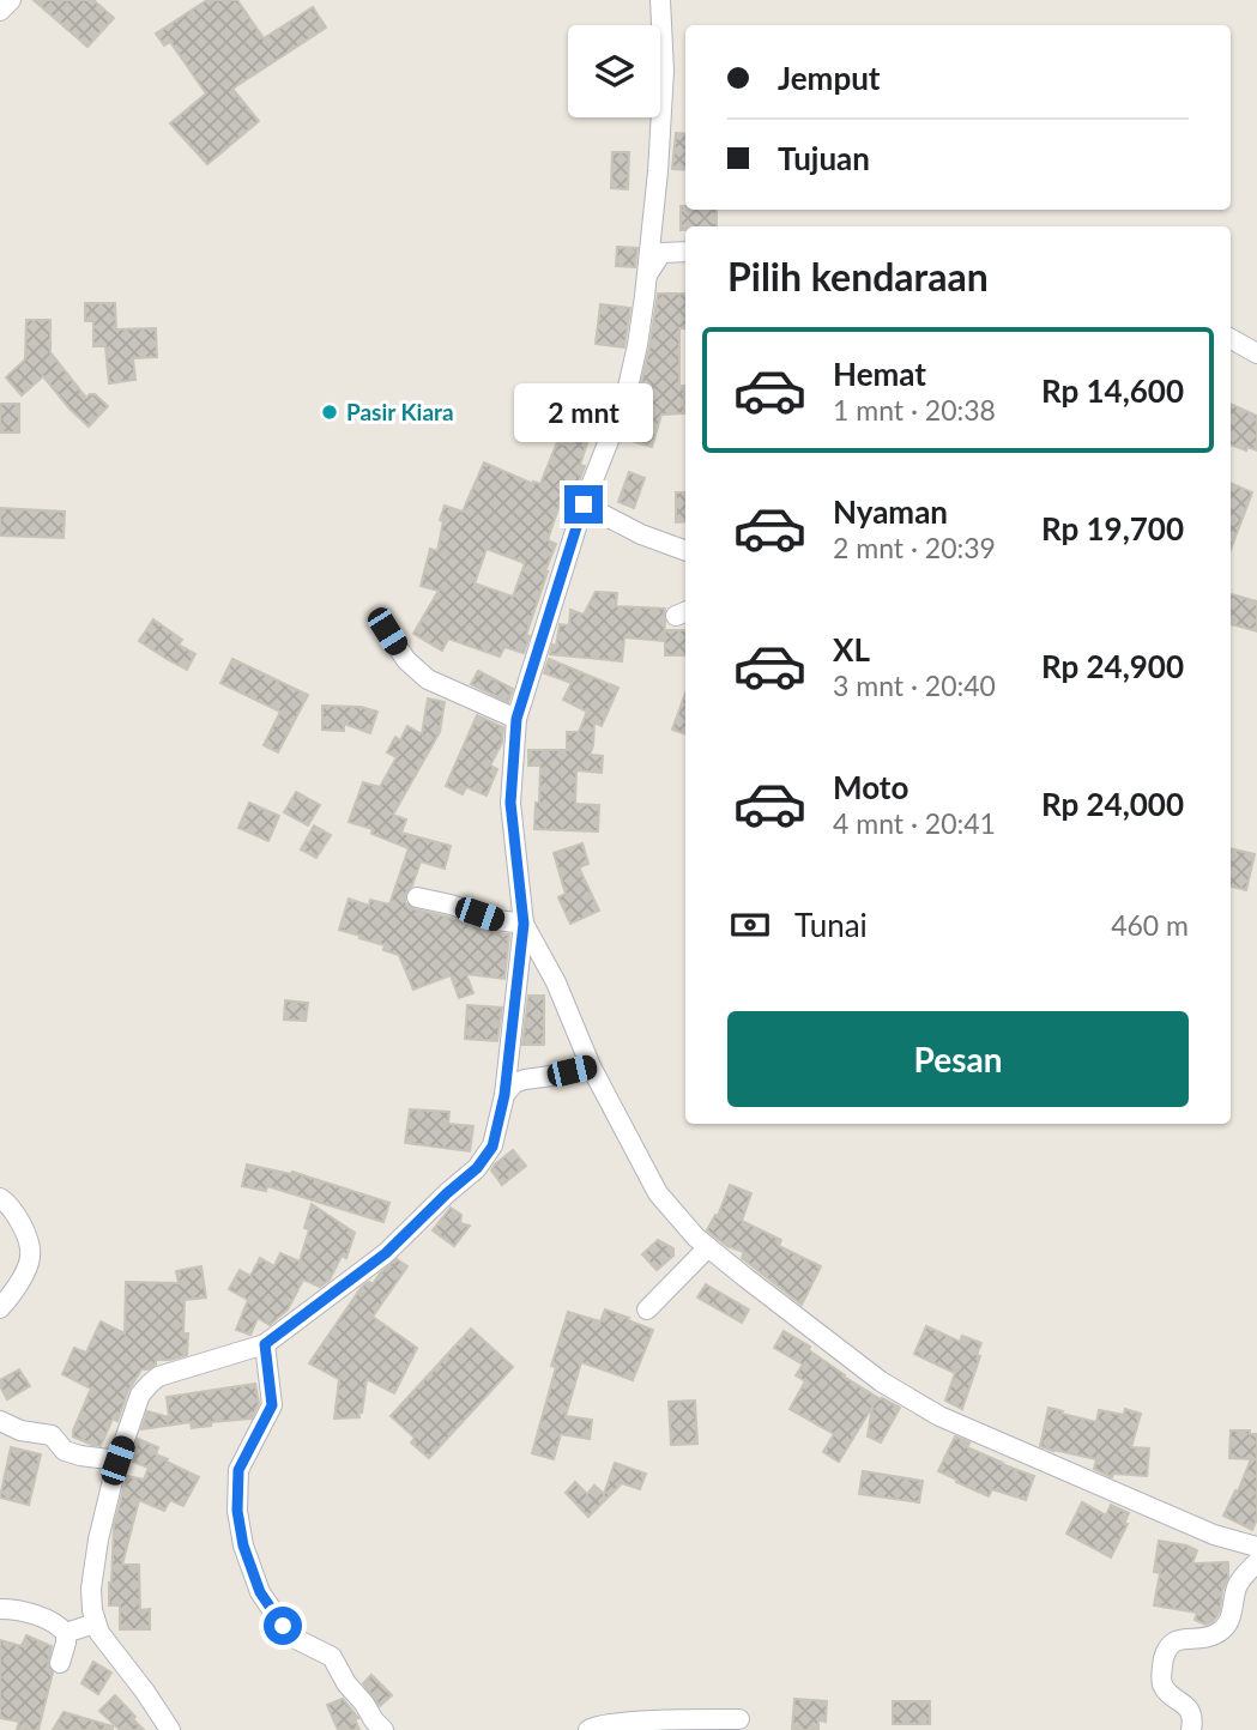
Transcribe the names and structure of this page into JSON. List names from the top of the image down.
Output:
{
  "places": ["Pasir Kiara"],
  "page": {
    "banner": ["Jemput", "Tujuan"],
    "heading": "Pilih kendaraan",
    "list": [
      {
        "name": "Hemat",
        "note": "1 mnt · 20:38",
        "value": "Rp 14,600"
      },
      {
        "name": "Nyaman",
        "note": "2 mnt · 20:39",
        "value": "Rp 19,700"
      },
      {
        "name": "XL",
        "note": "3 mnt · 20:40",
        "value": "Rp 24,900"
      },
      {
        "name": "Moto",
        "note": "4 mnt · 20:41",
        "value": "Rp 24,000"
      }
    ],
    "bubble": "2 mnt",
    "pay": ["Tunai", "460 m"],
    "buttons": "Pesan"
  }
}
